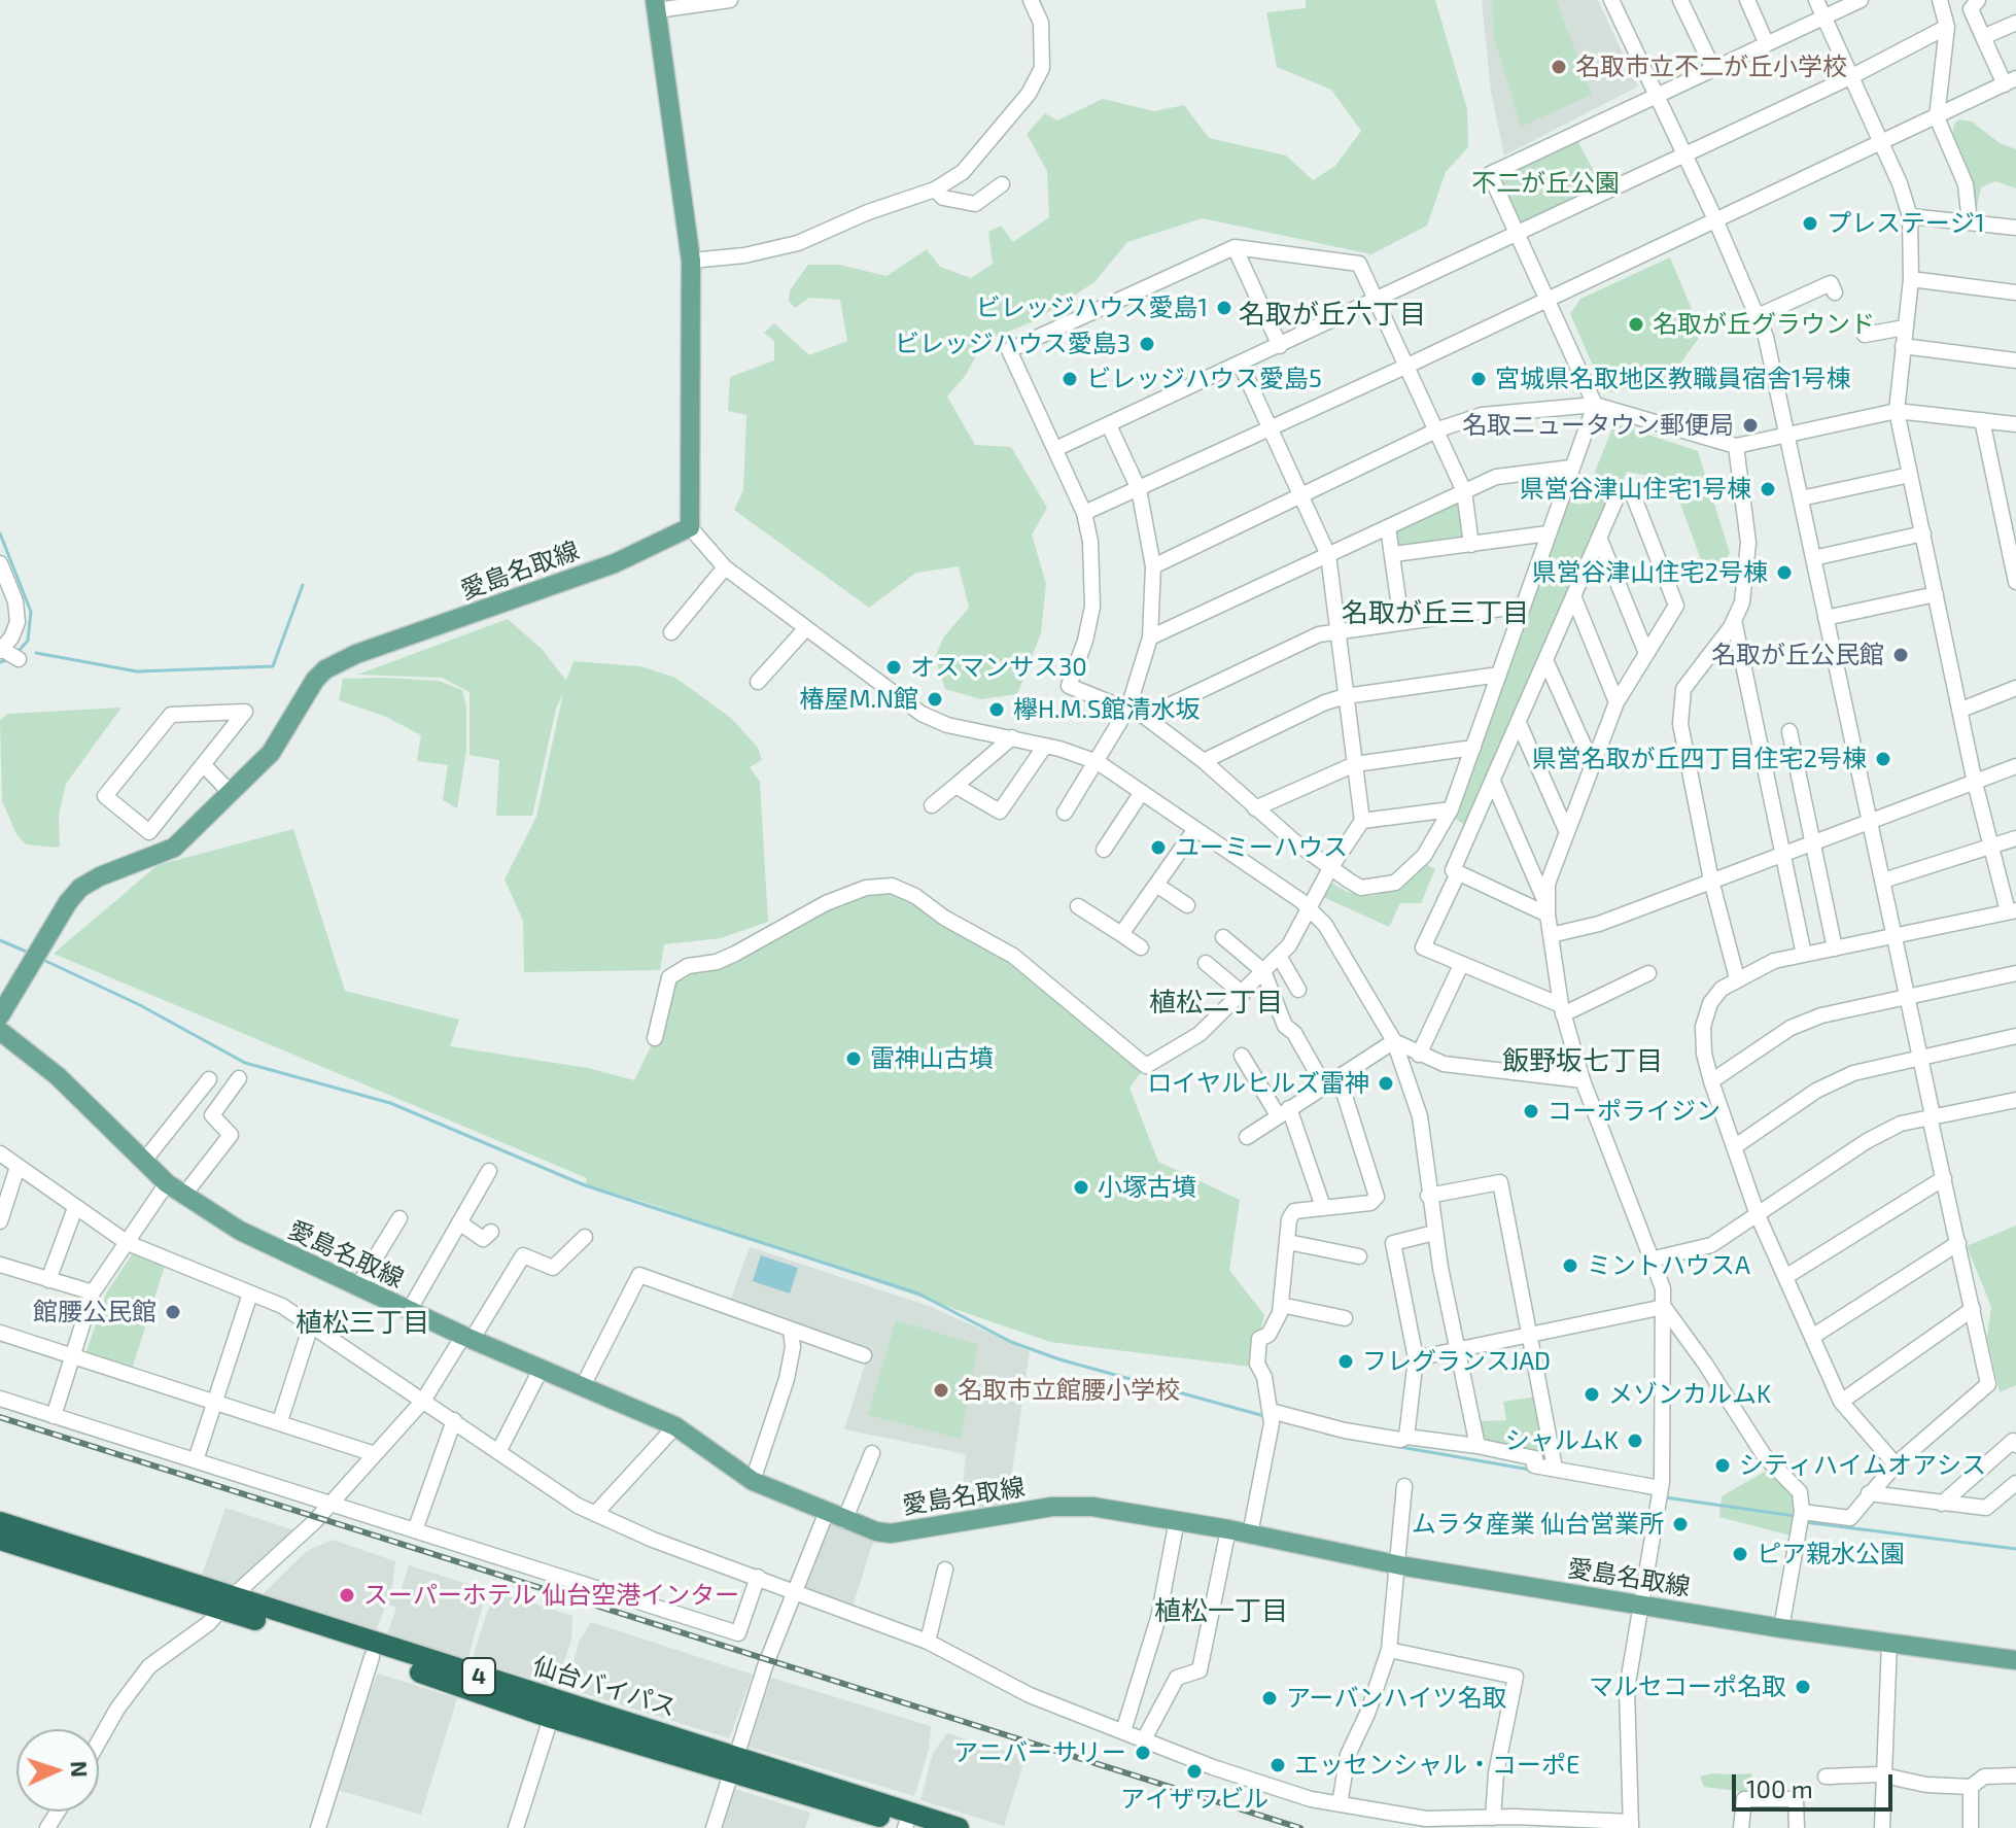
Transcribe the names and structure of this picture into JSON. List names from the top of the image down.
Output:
{
  "streets": {
    "highway": ["4", "仙台バイパス"],
    "main road": ["愛島名取線"]
  },
  "districts": [
    "名取が丘六丁目",
    "名取が丘三丁目",
    "植松二丁目",
    "飯野坂七丁目",
    "植松三丁目",
    "植松一丁目"
  ],
  "parks": ["不二が丘公園"],
  "places": [
    "名取市立不二が丘小学校",
    "プレステージ1",
    "ビレッジハウス愛島1",
    "名取が丘グラウンド",
    "ビレッジハウス愛島3",
    "ビレッジハウス愛島5",
    "宮城県名取地区教職員宿舎1号棟",
    "名取ニュータウン郵便局",
    "県営谷津山住宅1号棟",
    "県営谷津山住宅2号棟",
    "名取が丘公民館",
    "オスマンサス30",
    "椿屋M.N館",
    "欅H.M.S館清水坂",
    "県営名取が丘四丁目住宅2号棟",
    "ユーミーハウス",
    "雷神山古墳",
    "ロイヤルヒルズ雷神",
    "コーポライジン",
    "小塚古墳",
    "ミントハウスA",
    "館腰公民館",
    "フレグランスJAD",
    "名取市立館腰小学校",
    "メゾンカルムK",
    "シャルムK",
    "シティハイムオアシス",
    "ムラタ産業 仙台営業所",
    "ピア親水公園",
    "スーパーホテル 仙台空港インター",
    "マルセコーポ名取",
    "アーバンハイツ名取",
    "アニバーサリー",
    "エッセンシャル・コーポE",
    "アイザワビル"
  ],
  "scale_bar": "100 m",
  "north": "right"
}
